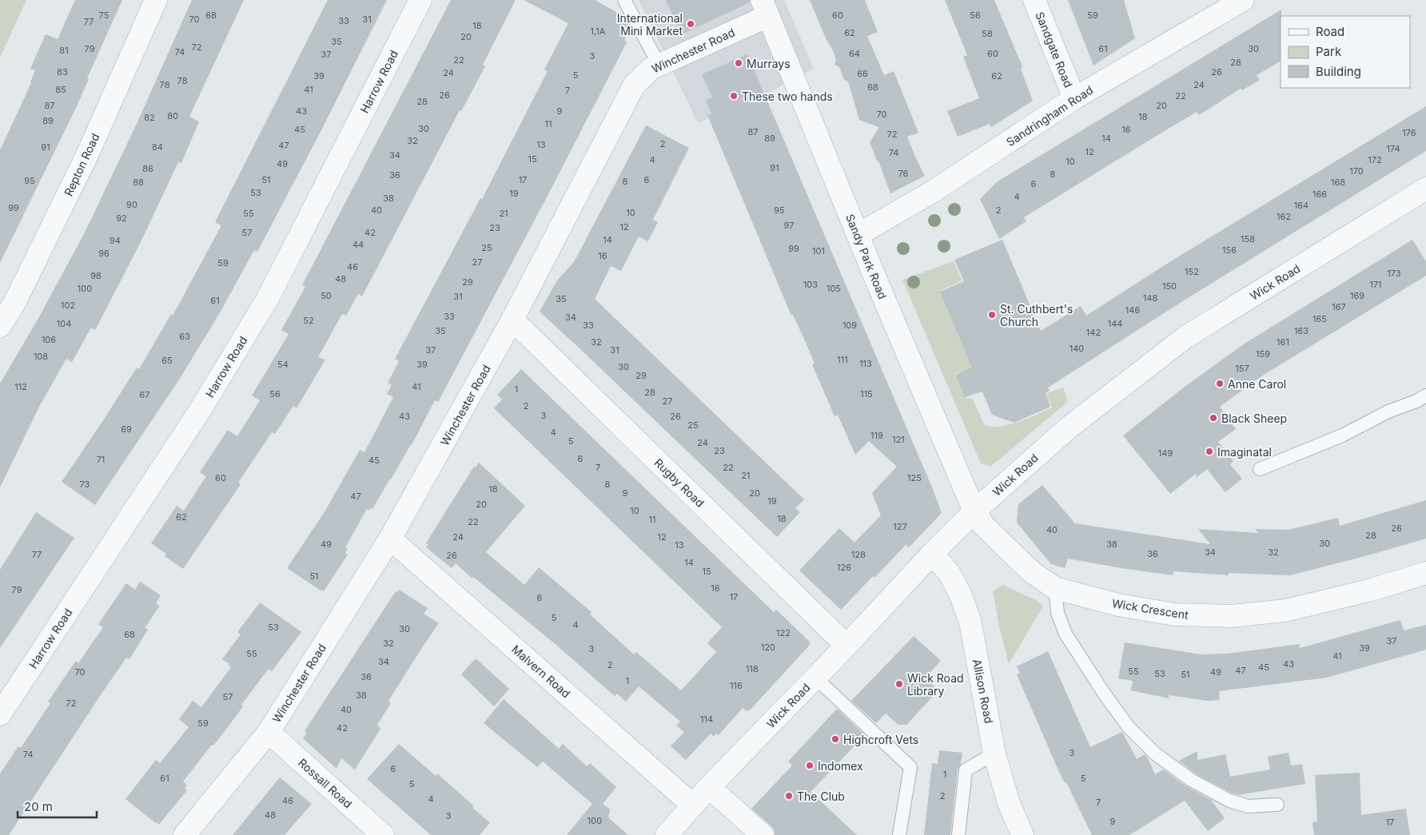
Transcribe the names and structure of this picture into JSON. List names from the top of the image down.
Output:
{
  "streets": {
    "street": [
      "Sandgate Road",
      "Winchester Road",
      "Harrow Road",
      "Sandringham Road",
      "Repton Road",
      "Sandy Park Road",
      "Wick Road",
      "Rugby Road",
      "Wick Crescent",
      "Malvern Road",
      "Allison Road",
      "Rossall Road"
    ]
  },
  "crossings": [
    ["Sandgate Road", "Sandringham Road"],
    ["Winchester Road", "Sandy Park Road"],
    ["Winchester Road", "Rugby Road"],
    ["Winchester Road", "Malvern Road"],
    ["Winchester Road", "Rossall Road"],
    ["Sandringham Road", "Sandy Park Road"],
    ["Sandy Park Road", "Wick Road"],
    ["Sandy Park Road", "Wick Crescent"],
    ["Wick Road", "Rugby Road"],
    ["Wick Road", "Wick Crescent"],
    ["Wick Road", "Malvern Road"],
    ["Wick Road", "Allison Road"]
  ],
  "places": [
    "International Mini Market",
    "Murrays",
    "These two hands",
    "St. Cuthbert's Church",
    "Anne Carol",
    "Black Sheep",
    "Imaginatal",
    "Wick Road Library",
    "Highcroft Vets",
    "Indomex",
    "The Club"
  ],
  "house_numbers": [
    "75",
    "68",
    "60",
    "56",
    "59",
    "70",
    "31",
    "33",
    "77",
    "18",
    "1,1A",
    "62",
    "58",
    "20",
    "35",
    "72",
    "79",
    "61",
    "30",
    "81",
    "74",
    "64",
    "60",
    "37",
    "3",
    "22",
    "28",
    "83",
    "26",
    "24",
    "66",
    "5",
    "39",
    "62",
    "78",
    "78",
    "24",
    "68",
    "85",
    "41",
    "7",
    "26",
    "22",
    "28",
    "87",
    "20",
    "43",
    "9",
    "70",
    "80",
    "18",
    "82",
    "89",
    "11",
    "30",
    "45",
    "16",
    "87",
    "176",
    "72",
    "89",
    "14",
    "32",
    "2",
    "13",
    "47",
    "91",
    "84",
    "174",
    "12",
    "74",
    "34",
    "15",
    "4",
    "172",
    "10",
    "49",
    "91",
    "86",
    "170",
    "76",
    "8",
    "36",
    "51",
    "17",
    "6",
    "95",
    "8",
    "88",
    "168",
    "6",
    "53",
    "19",
    "166",
    "4",
    "38",
    "90",
    "164",
    "99",
    "40",
    "95",
    "2",
    "10",
    "55",
    "21",
    "162",
    "92",
    "97",
    "12",
    "23",
    "57",
    "42",
    "158",
    "14",
    "94",
    "44",
    "25",
    "99",
    "156",
    "101",
    "96",
    "16",
    "27",
    "59",
    "46",
    "152",
    "173",
    "98",
    "48",
    "29",
    "103",
    "171",
    "150",
    "100",
    "105",
    "50",
    "169",
    "31",
    "148",
    "35",
    "61",
    "102",
    "167",
    "146",
    "33",
    "34",
    "165",
    "52",
    "104",
    "144",
    "33",
    "109",
    "35",
    "163",
    "142",
    "63",
    "106",
    "32",
    "161",
    "140",
    "37",
    "31",
    "159",
    "108",
    "111",
    "65",
    "113",
    "54",
    "39",
    "30",
    "157",
    "29",
    "112",
    "41",
    "1",
    "28",
    "56",
    "115",
    "67",
    "27",
    "2",
    "3",
    "43",
    "26",
    "25",
    "69",
    "4",
    "119",
    "121",
    "5",
    "24",
    "23",
    "149",
    "6",
    "71",
    "45",
    "7",
    "22",
    "21",
    "60",
    "125",
    "73",
    "8",
    "18",
    "9",
    "20",
    "47",
    "19",
    "20",
    "10",
    "62",
    "18",
    "11",
    "22",
    "127",
    "26",
    "40",
    "28",
    "24",
    "12",
    "30",
    "49",
    "38",
    "13",
    "34",
    "32",
    "36",
    "77",
    "128",
    "26",
    "14",
    "126",
    "15",
    "51",
    "16",
    "79",
    "17",
    "6",
    "5",
    "4",
    "53",
    "30",
    "122",
    "68",
    "37",
    "32",
    "120",
    "39",
    "3",
    "55",
    "41",
    "34",
    "43",
    "2",
    "45",
    "118",
    "47",
    "55",
    "70",
    "49",
    "53",
    "51",
    "36",
    "1",
    "116",
    "38",
    "57",
    "72",
    "40",
    "114",
    "59",
    "42",
    "3",
    "74",
    "6",
    "1",
    "61",
    "5",
    "5",
    "2",
    "4",
    "46",
    "7",
    "48",
    "3",
    "100",
    "9",
    "17"
  ],
  "legend": ["Road", "Park", "Building"],
  "scale_bar": "20 m"
}
